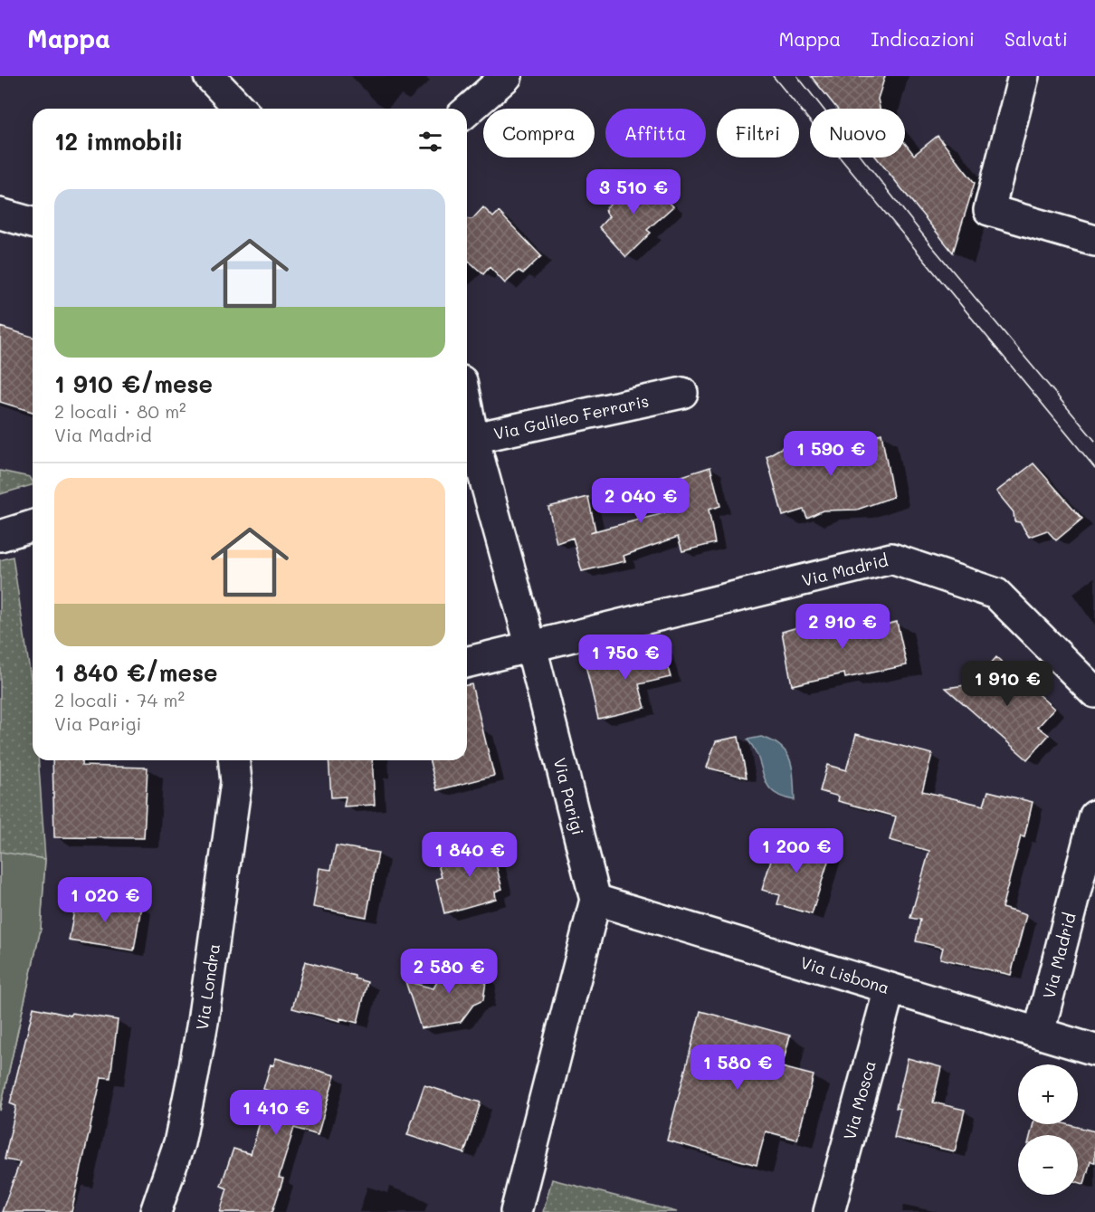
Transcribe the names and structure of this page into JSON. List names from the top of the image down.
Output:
{
  "streets": {
    "street": [
      "Via Galileo Ferraris",
      "Via Madrid",
      "Via Parigi",
      "Via Lisbona",
      "Via Londra",
      "Via Mosca"
    ]
  },
  "crossings": [
    ["Via Galileo Ferraris", "Via Parigi"],
    ["Via Madrid", "Via Parigi"],
    ["Via Madrid", "Via Lisbona"],
    ["Via Parigi", "Via Lisbona"],
    ["Via Lisbona", "Via Mosca"]
  ],
  "page": {
    "header": "Mappa",
    "nav": ["Mappa", "Indicazioni", "Salvati"],
    "chip": [
      "Compra",
      "Affitta",
      "Filtri",
      "Nuovo"
    ],
    "heading": "12 immobili",
    "price": [
      "3 510 €",
      "1 590 €",
      "2 040 €",
      "2 910 €",
      "1 750 €",
      "1 910 €",
      "1 200 €",
      "1 840 €",
      "1 020 €",
      "2 580 €",
      "1 580 €",
      "1 410 €"
    ],
    "list": [
      {
        "name": "1 910 €/mese",
        "note": "2 locali · 80 m² · Via Madrid"
      },
      {
        "name": "1 840 €/mese",
        "note": "2 locali · 74 m² · Via Parigi"
      }
    ],
    "map_buttons": ["+", "−"]
  }
}
